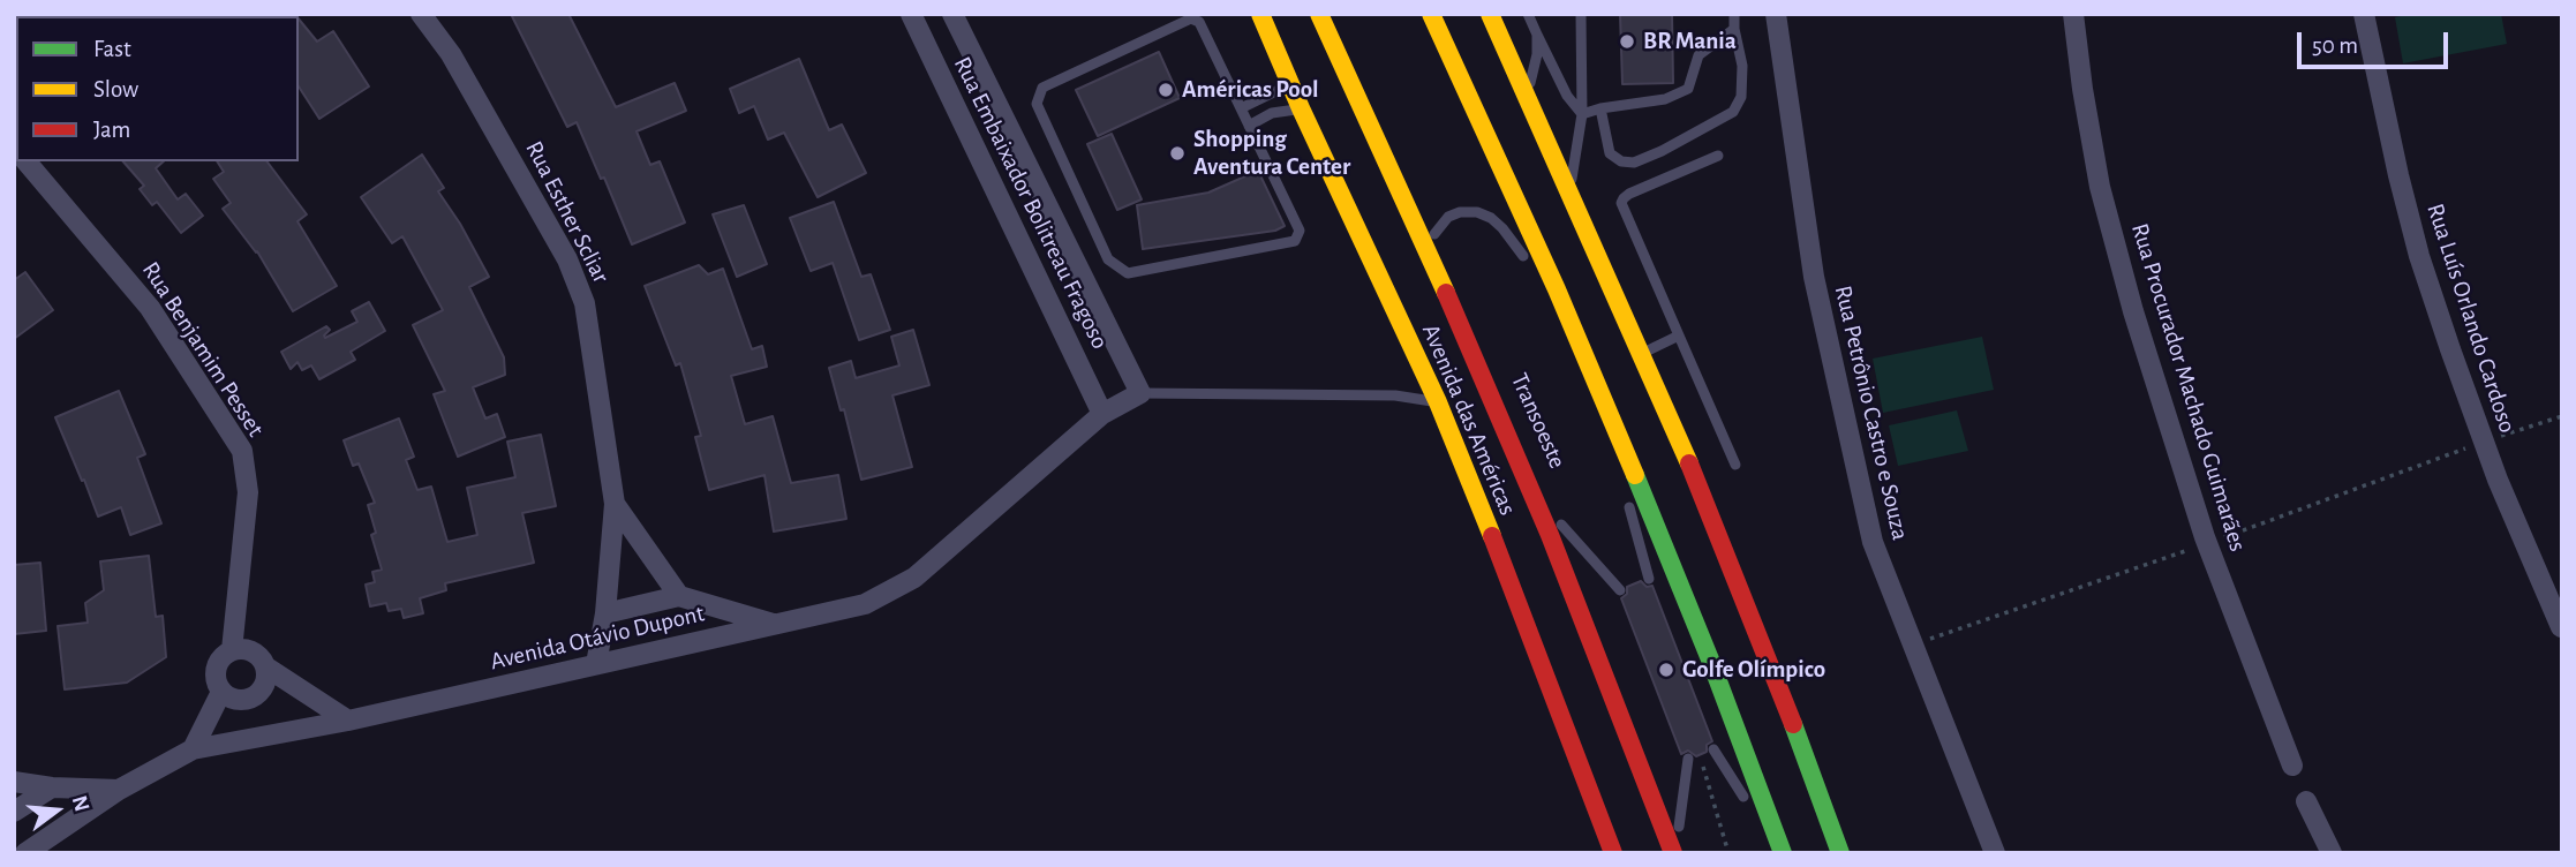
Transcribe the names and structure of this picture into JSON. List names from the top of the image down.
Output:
{
  "streets": {
    "main road": ["Avenida das Américas"],
    "street": [
      "Rua Embaixador Bolitreau Fragoso",
      "Rua Esther Scliar",
      "Rua Luís Orlando Cardoso",
      "Rua Benjamim Pesset",
      "Rua Procurador Machado Guimarães",
      "Rua Petrônio Castro e Souza",
      "Avenida Otávio Dupont"
    ]
  },
  "crossings": [
    ["Rua Embaixador Bolitreau Fragoso", "Avenida Otávio Dupont"],
    ["Rua Esther Scliar", "Avenida Otávio Dupont"]
  ],
  "places": [
    "BR Mania",
    "Américas Pool",
    "Shopping Aventura Center",
    "Golfe Olímpico"
  ],
  "legend": ["Fast", "Slow", "Jam"],
  "scale_bar": "50 m",
  "north": "right"
}
